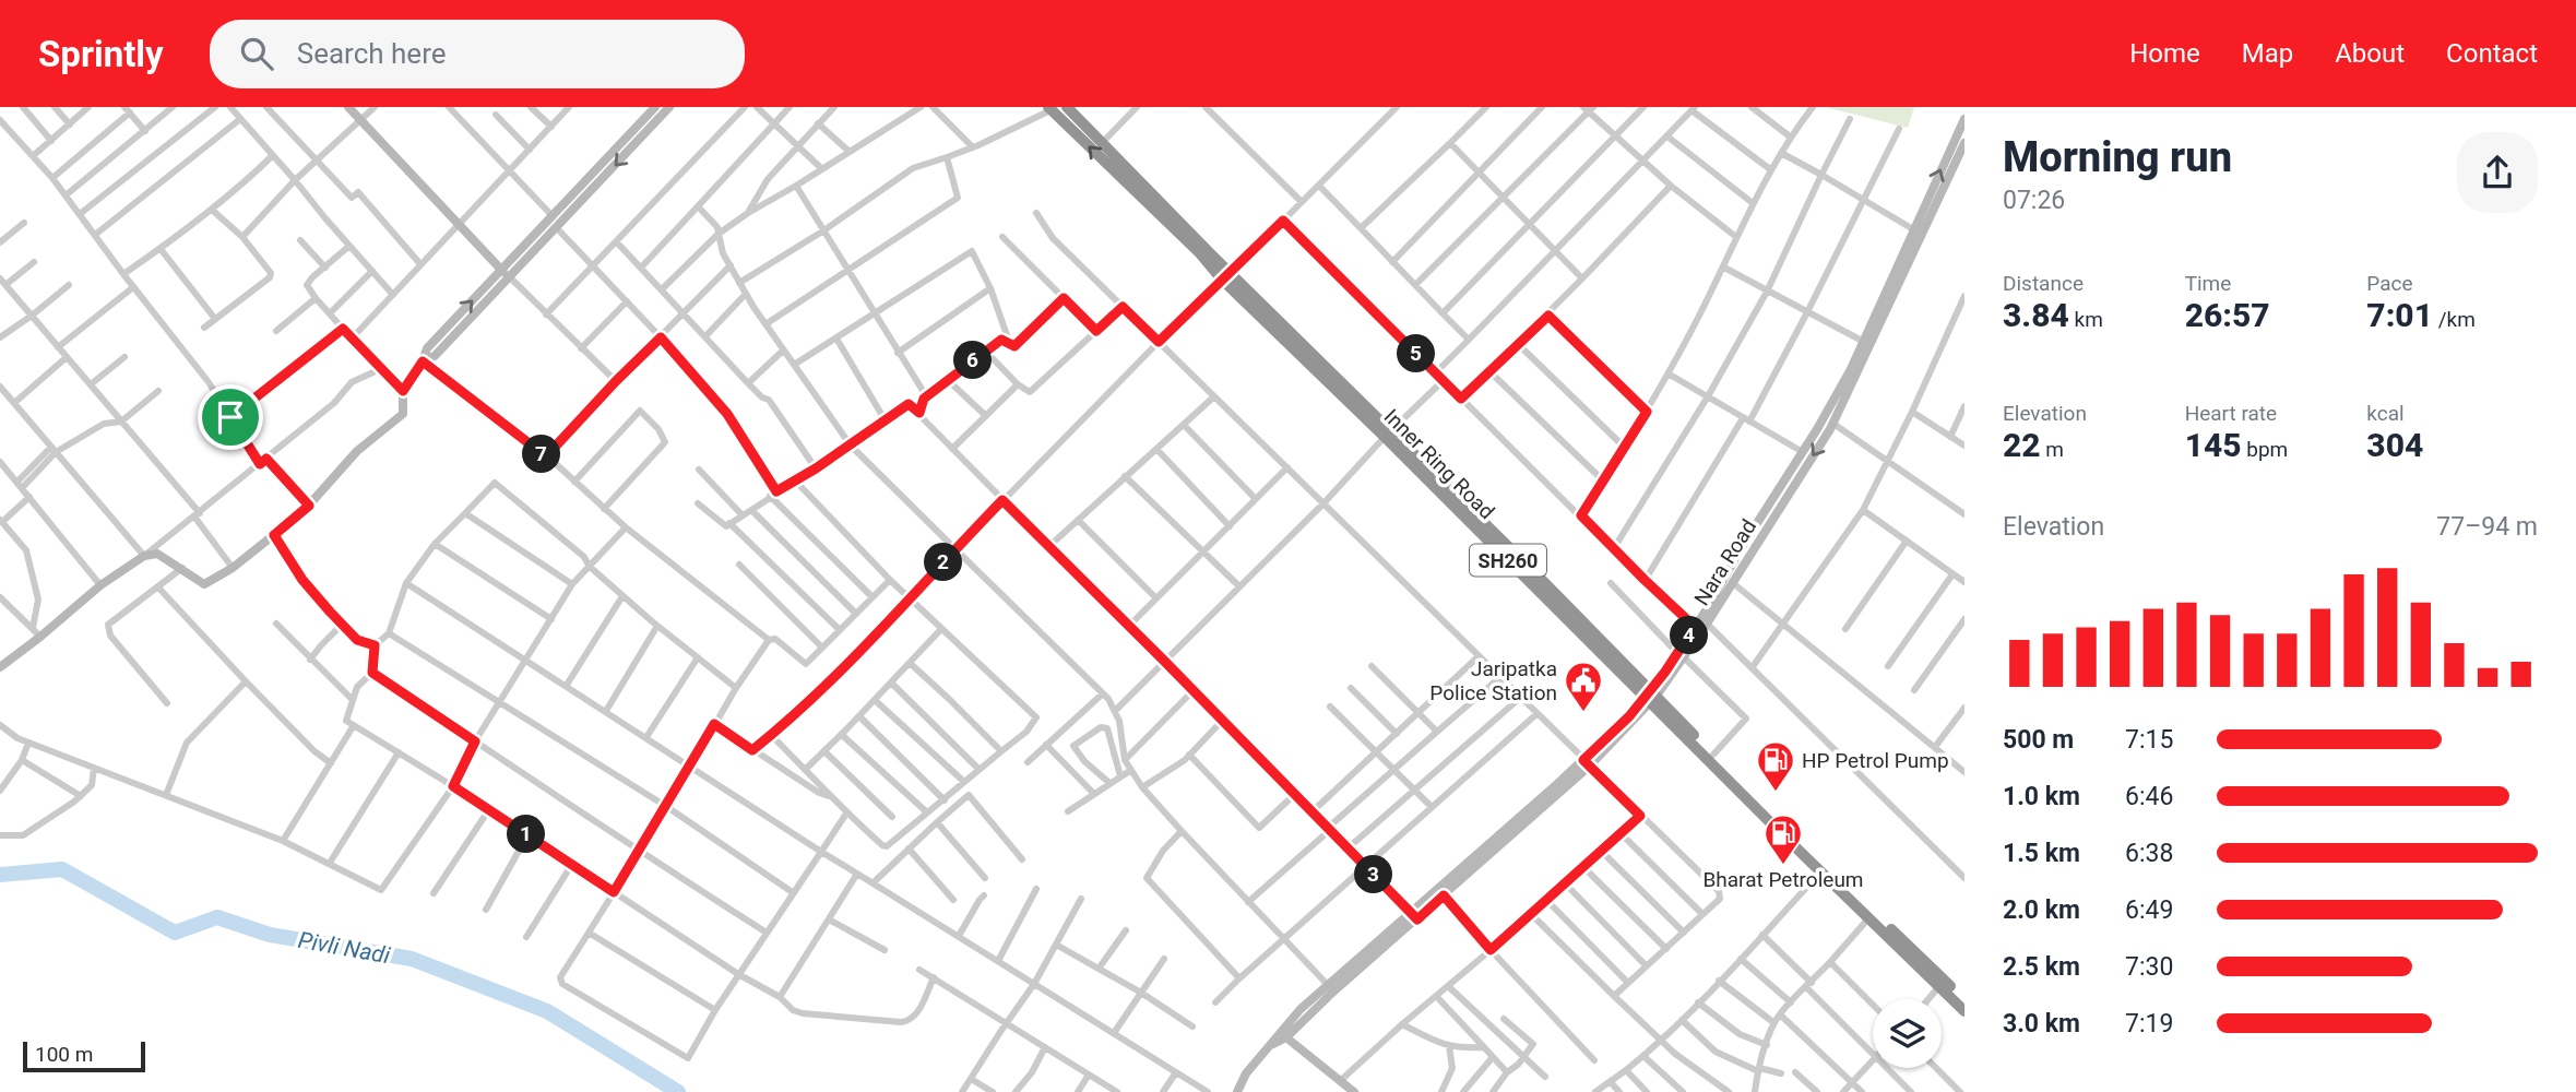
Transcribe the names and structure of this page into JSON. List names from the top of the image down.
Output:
{
  "streets": {
    "highway": ["Inner Ring Road"],
    "main road": ["Nara Road"]
  },
  "crossings": [
    ["Inner Ring Road", "Nara Road"]
  ],
  "water": ["Pivli Nadi"],
  "places": {
    "public building": ["Jaripatka Police Station"],
    "fuel station": ["HP Petrol Pump", "Bharat Petroleum"]
  },
  "scale_bar": "100 m",
  "page": {
    "header": "Sprintly",
    "search": "Search here",
    "nav": [
      "Home",
      "Map",
      "About",
      "Contact"
    ],
    "heading": ["Morning run", "07:26"],
    "stats": [
      ["Distance", "3.84 km"],
      ["Time", "26:57"],
      ["Pace", "7:01 /km"],
      ["Elevation", "22 m"],
      ["Heart rate", "145 bpm"],
      ["kcal", "304"]
    ],
    "pins": [
      "5",
      "6",
      "7",
      "2",
      "4",
      "1",
      "3"
    ],
    "chart": ["Elevation", "77–94 m"],
    "list": [
      {
        "name": "500 m",
        "note": "7:15"
      },
      {
        "name": "1.0 km",
        "note": "6:46"
      },
      {
        "name": "1.5 km",
        "note": "6:38"
      },
      {
        "name": "2.0 km",
        "note": "6:49"
      },
      {
        "name": "2.5 km",
        "note": "7:30"
      },
      {
        "name": "3.0 km",
        "note": "7:19"
      }
    ],
    "scale": "100 m"
  }
}
